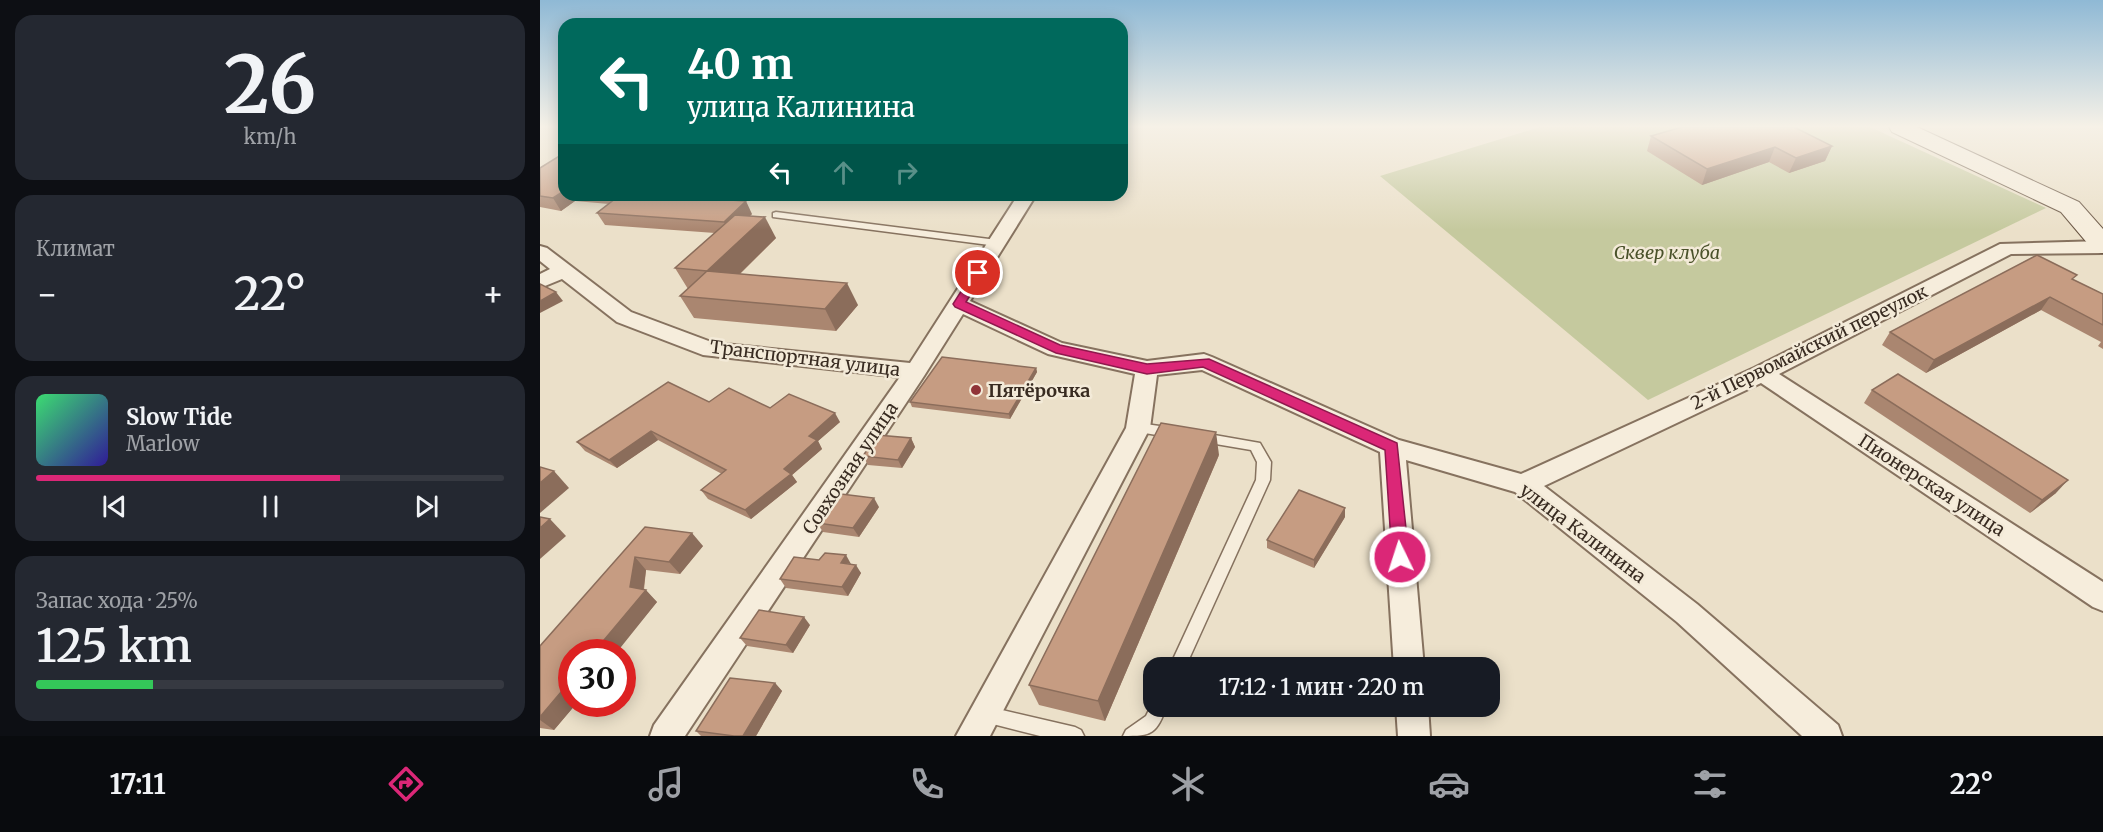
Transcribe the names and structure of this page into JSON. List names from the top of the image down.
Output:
{
  "streets": {
    "street": [
      "2-й Первомайский переулок",
      "Транспортная улица",
      "Совхозная улица",
      "Пионерская улица",
      "улица Калинина"
    ]
  },
  "crossings": [
    ["2-й Первомайский переулок", "Пионерская улица"],
    ["2-й Первомайский переулок", "улица Калинина"],
    ["Транспортная улица", "Совхозная улица"],
    ["Совхозная улица", "улица Калинина"]
  ],
  "parks": ["Сквер клуба"],
  "places": ["Пятёрочка"],
  "page": {
    "tile": [
      ["26", "km/h"],
      "Климат",
      ["Запас хода · 25%", "125 km"]
    ],
    "turn": ["40 m", "улица Калинина"],
    "heat": ["−", "22°", "+"],
    "song": ["Slow Tide", "Marlow"],
    "limit": "30",
    "trip": "17:12 · 1 мин · 220 m",
    "tabs": ["17:11", "22°"]
  }
}
